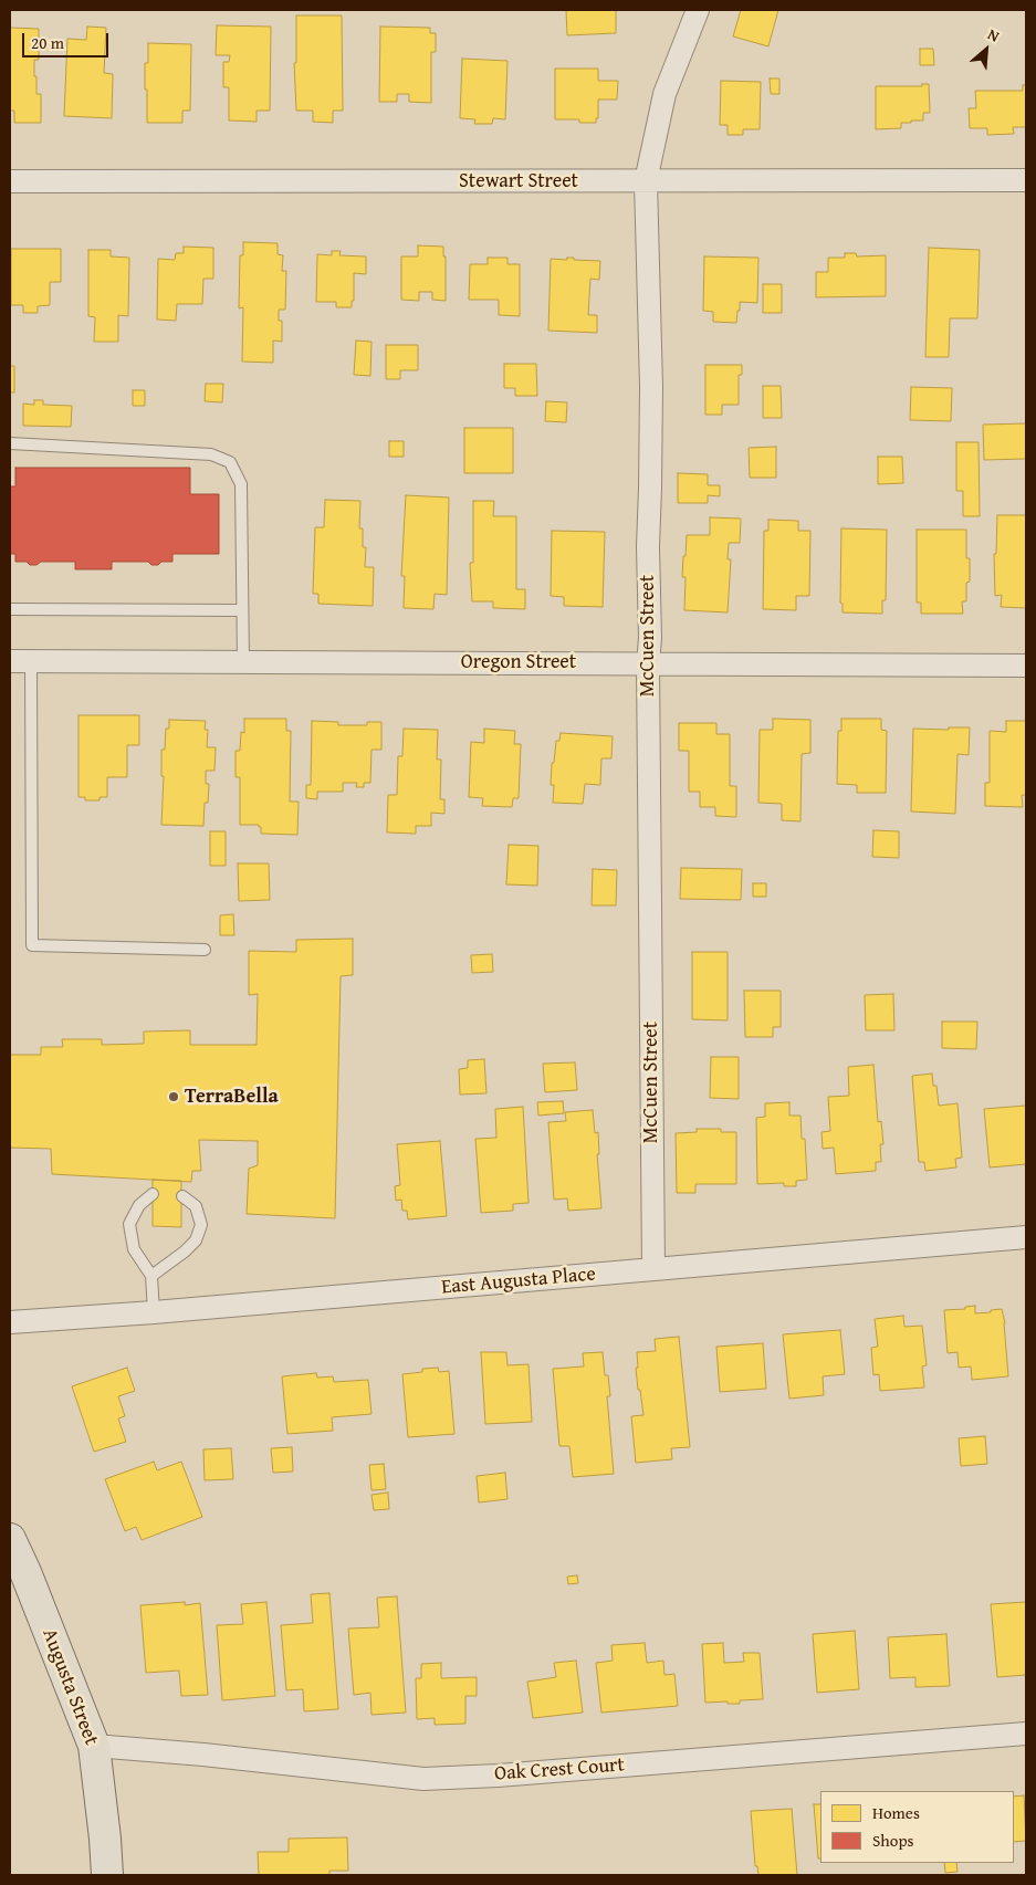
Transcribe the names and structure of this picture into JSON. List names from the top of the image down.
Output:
{
  "streets": {
    "main road": ["Augusta Street"],
    "street": [
      "Stewart Street",
      "McCuen Street",
      "Oregon Street",
      "East Augusta Place",
      "Oak Crest Court"
    ]
  },
  "crossings": [
    ["Stewart Street", "McCuen Street"],
    ["McCuen Street", "Oregon Street"],
    ["McCuen Street", "East Augusta Place"],
    ["Augusta Street", "Oak Crest Court"]
  ],
  "places": ["TerraBella"],
  "legend": ["Homes", "Shops"],
  "scale_bar": "20 m",
  "north": "top right"
}
